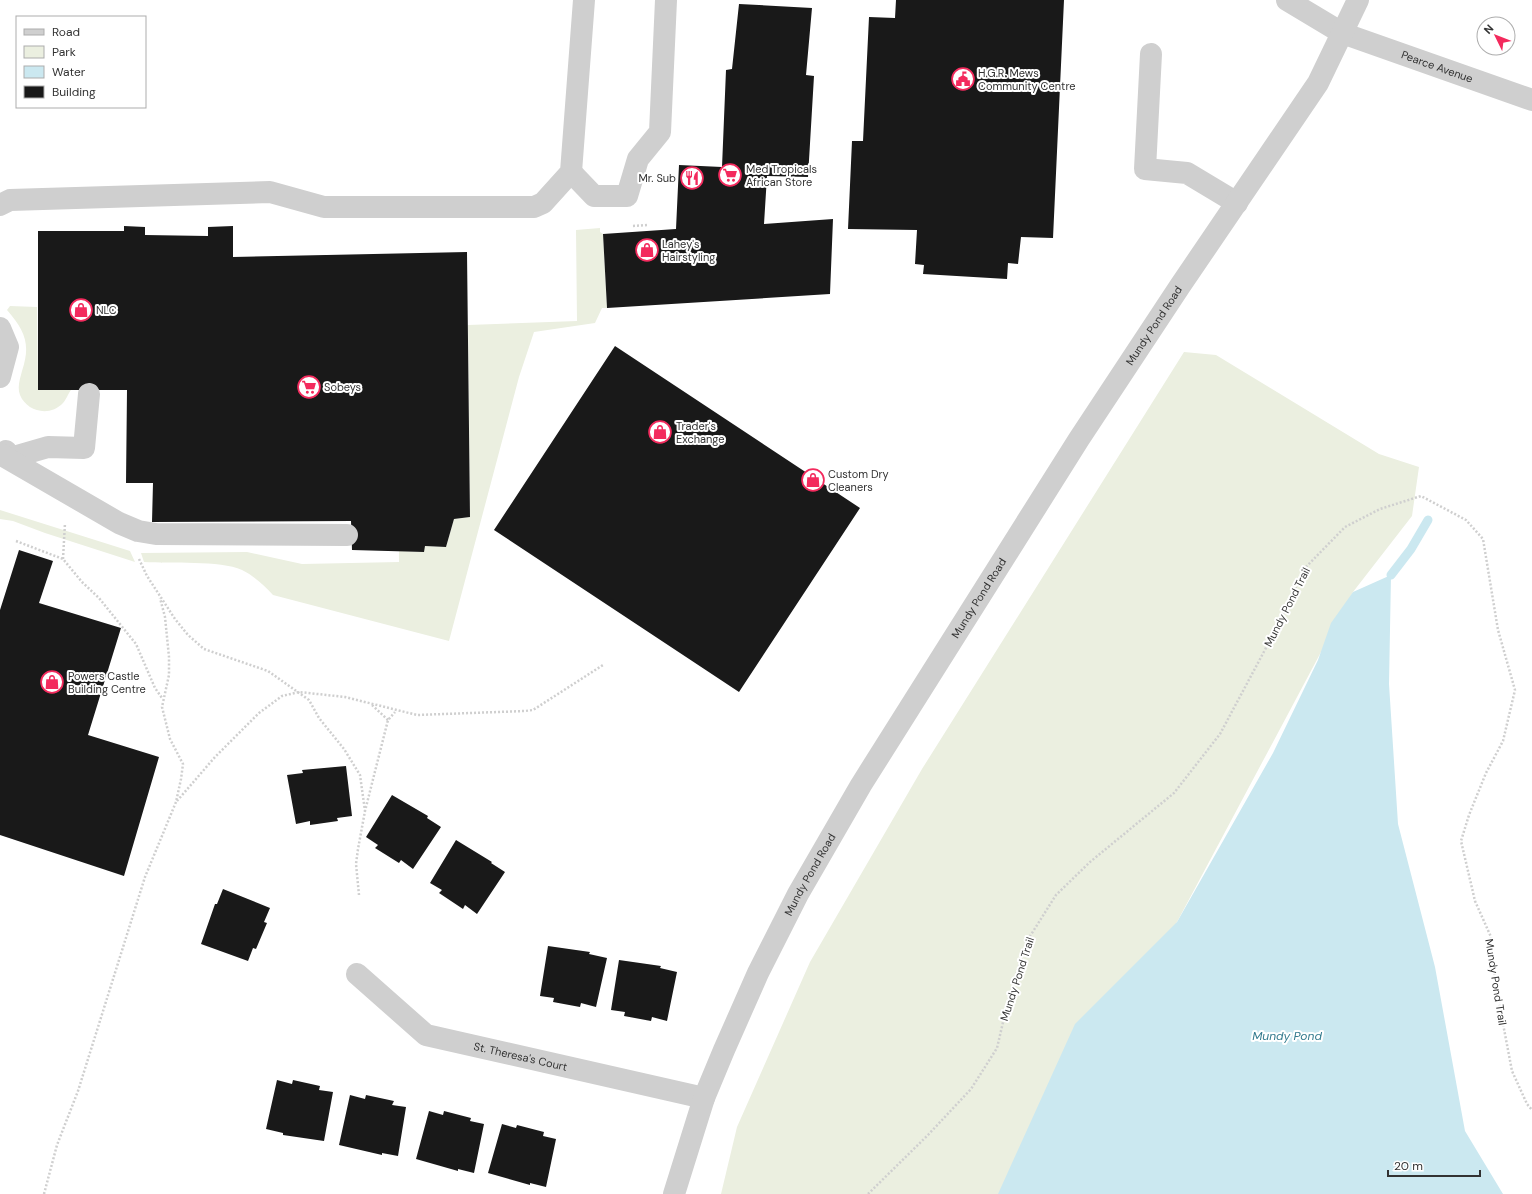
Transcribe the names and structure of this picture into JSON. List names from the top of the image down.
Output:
{
  "streets": {
    "street": ["Pearce Avenue", "Mundy Pond Road", "St. Theresa's Court"],
    "path": ["Mundy Pond Trail"]
  },
  "crossings": [
    ["Pearce Avenue", "Mundy Pond Road"],
    ["Mundy Pond Road", "St. Theresa's Court"]
  ],
  "water": ["Mundy Pond"],
  "places": {
    "public building": ["H.G.R. Mews Community Centre"],
    "supermarket": ["Med Tropicals African Store", "Sobeys"],
    "restaurant": ["Mr. Sub"],
    "shop": [
      "Lahey's Hairstyling",
      "NLC",
      "Trader's Exchange",
      "Custom Dry Cleaners",
      "Powers Castle Building Centre"
    ]
  },
  "legend": [
    "Road",
    "Park",
    "Water",
    "Building"
  ],
  "scale_bar": "20 m",
  "north": "top left"
}
